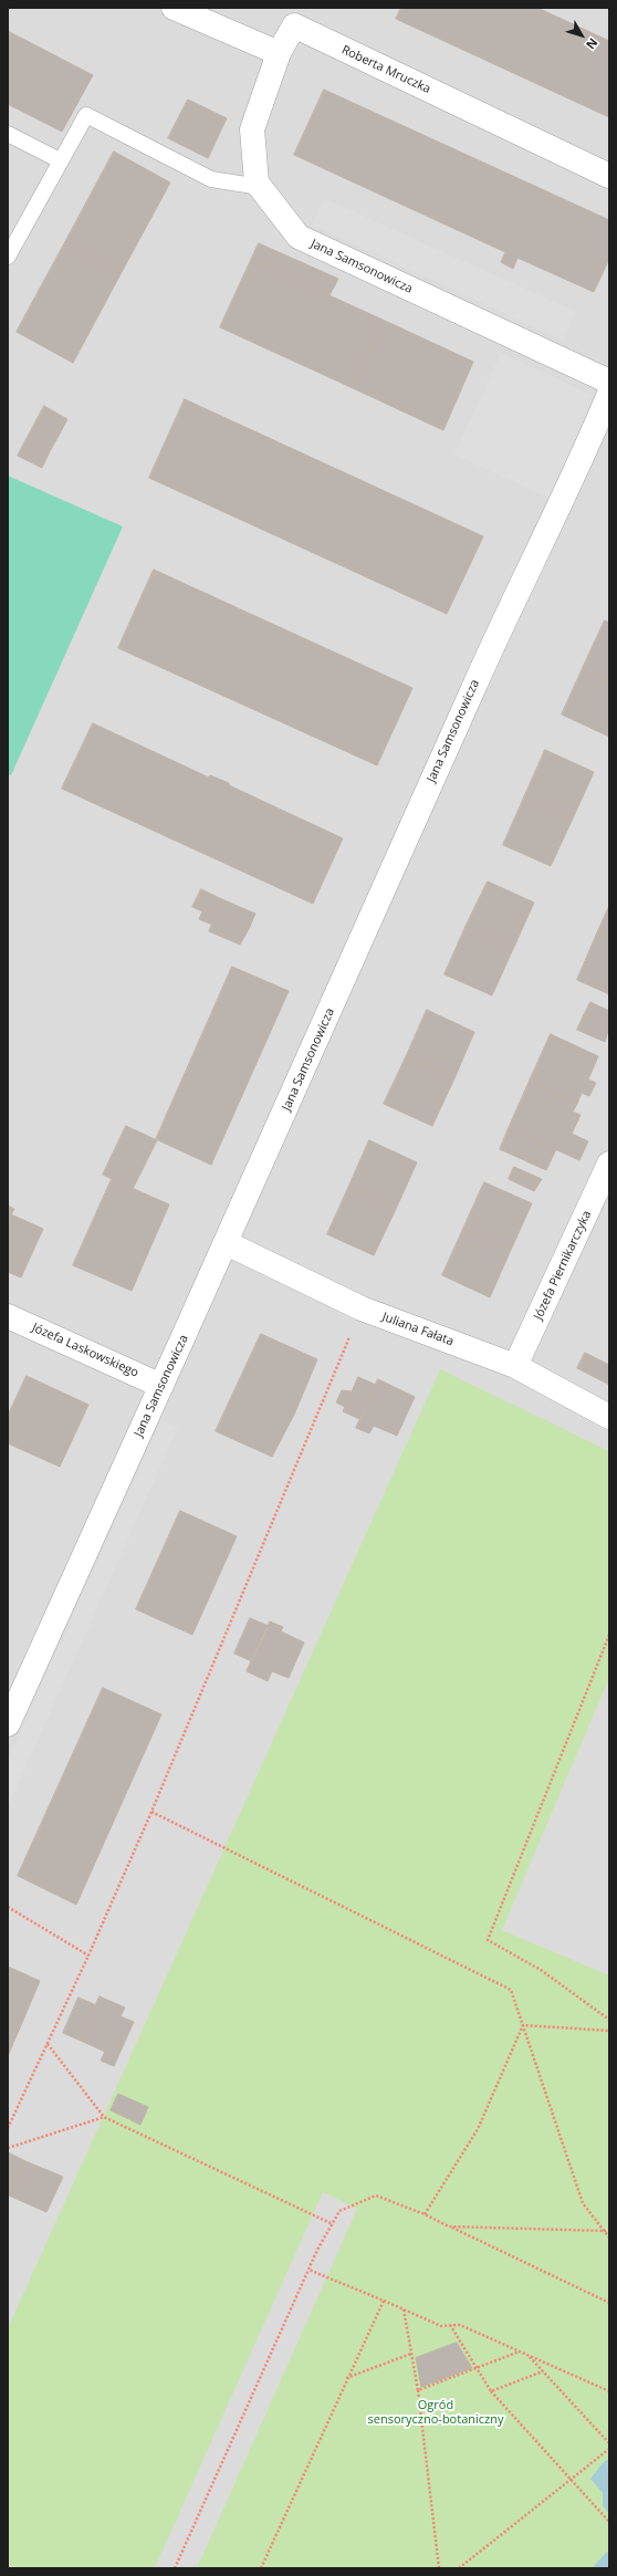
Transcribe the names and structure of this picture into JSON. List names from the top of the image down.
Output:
{
  "streets": {
    "street": [
      "Roberta Mruczka",
      "Jana Samsonowicza",
      "Józefa Piernikarczyka",
      "Juliana Fałata",
      "Józefa Laskowskiego"
    ]
  },
  "crossings": [
    ["Roberta Mruczka", "Jana Samsonowicza"],
    ["Jana Samsonowicza", "Juliana Fałata"],
    ["Jana Samsonowicza", "Józefa Laskowskiego"],
    ["Józefa Piernikarczyka", "Juliana Fałata"]
  ],
  "parks": ["Ogród sensoryczno-botaniczny"],
  "north": "bottom right"
}
